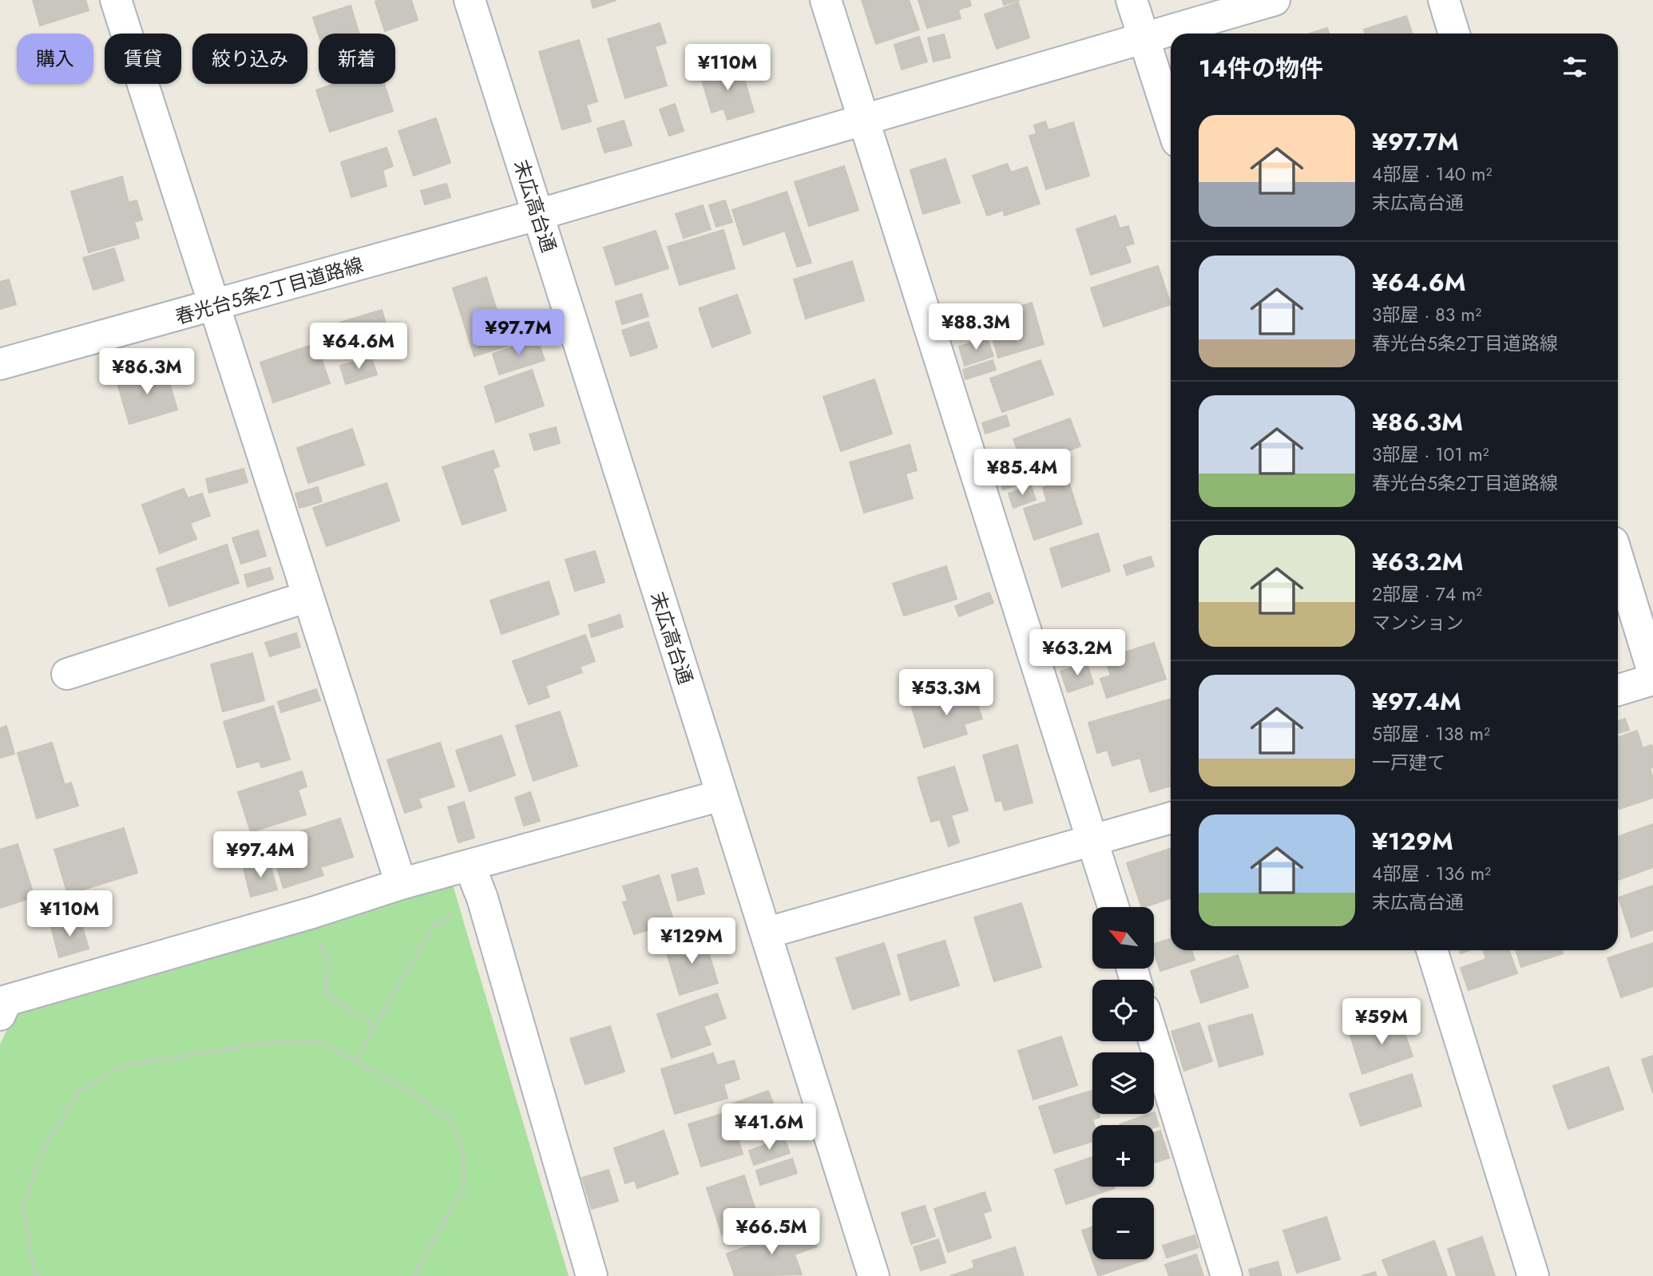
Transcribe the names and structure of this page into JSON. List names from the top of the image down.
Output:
{
  "streets": {
    "street": ["末広高台通", "春光台5条2丁目道路線"]
  },
  "crossings": [
    ["末広高台通", "春光台5条2丁目道路線"]
  ],
  "north": "top left",
  "page": {
    "chip": [
      "購入",
      "賃貸",
      "絞り込み",
      "新着"
    ],
    "heading": "14件の物件",
    "price": [
      "¥110M",
      "¥88.3M",
      "¥97.7M",
      "¥64.6M",
      "¥86.3M",
      "¥85.4M",
      "¥63.2M",
      "¥53.3M",
      "¥97.4M",
      "¥110M",
      "¥129M",
      "¥59M",
      "¥41.6M",
      "¥66.5M"
    ],
    "list": [
      {
        "name": "¥97.7M",
        "note": "4部屋 · 140 m² · 末広高台通"
      },
      {
        "name": "¥64.6M",
        "note": "3部屋 · 83 m² · 春光台5条2丁目道路線"
      },
      {
        "name": "¥86.3M",
        "note": "3部屋 · 101 m² · 春光台5条2丁目道路線"
      },
      {
        "name": "¥63.2M",
        "note": "2部屋 · 74 m² · マンション"
      },
      {
        "name": "¥97.4M",
        "note": "5部屋 · 138 m² · 一戸建て"
      },
      {
        "name": "¥129M",
        "note": "4部屋 · 136 m² · 末広高台通"
      }
    ],
    "map_buttons": ["+", "−"]
  }
}
